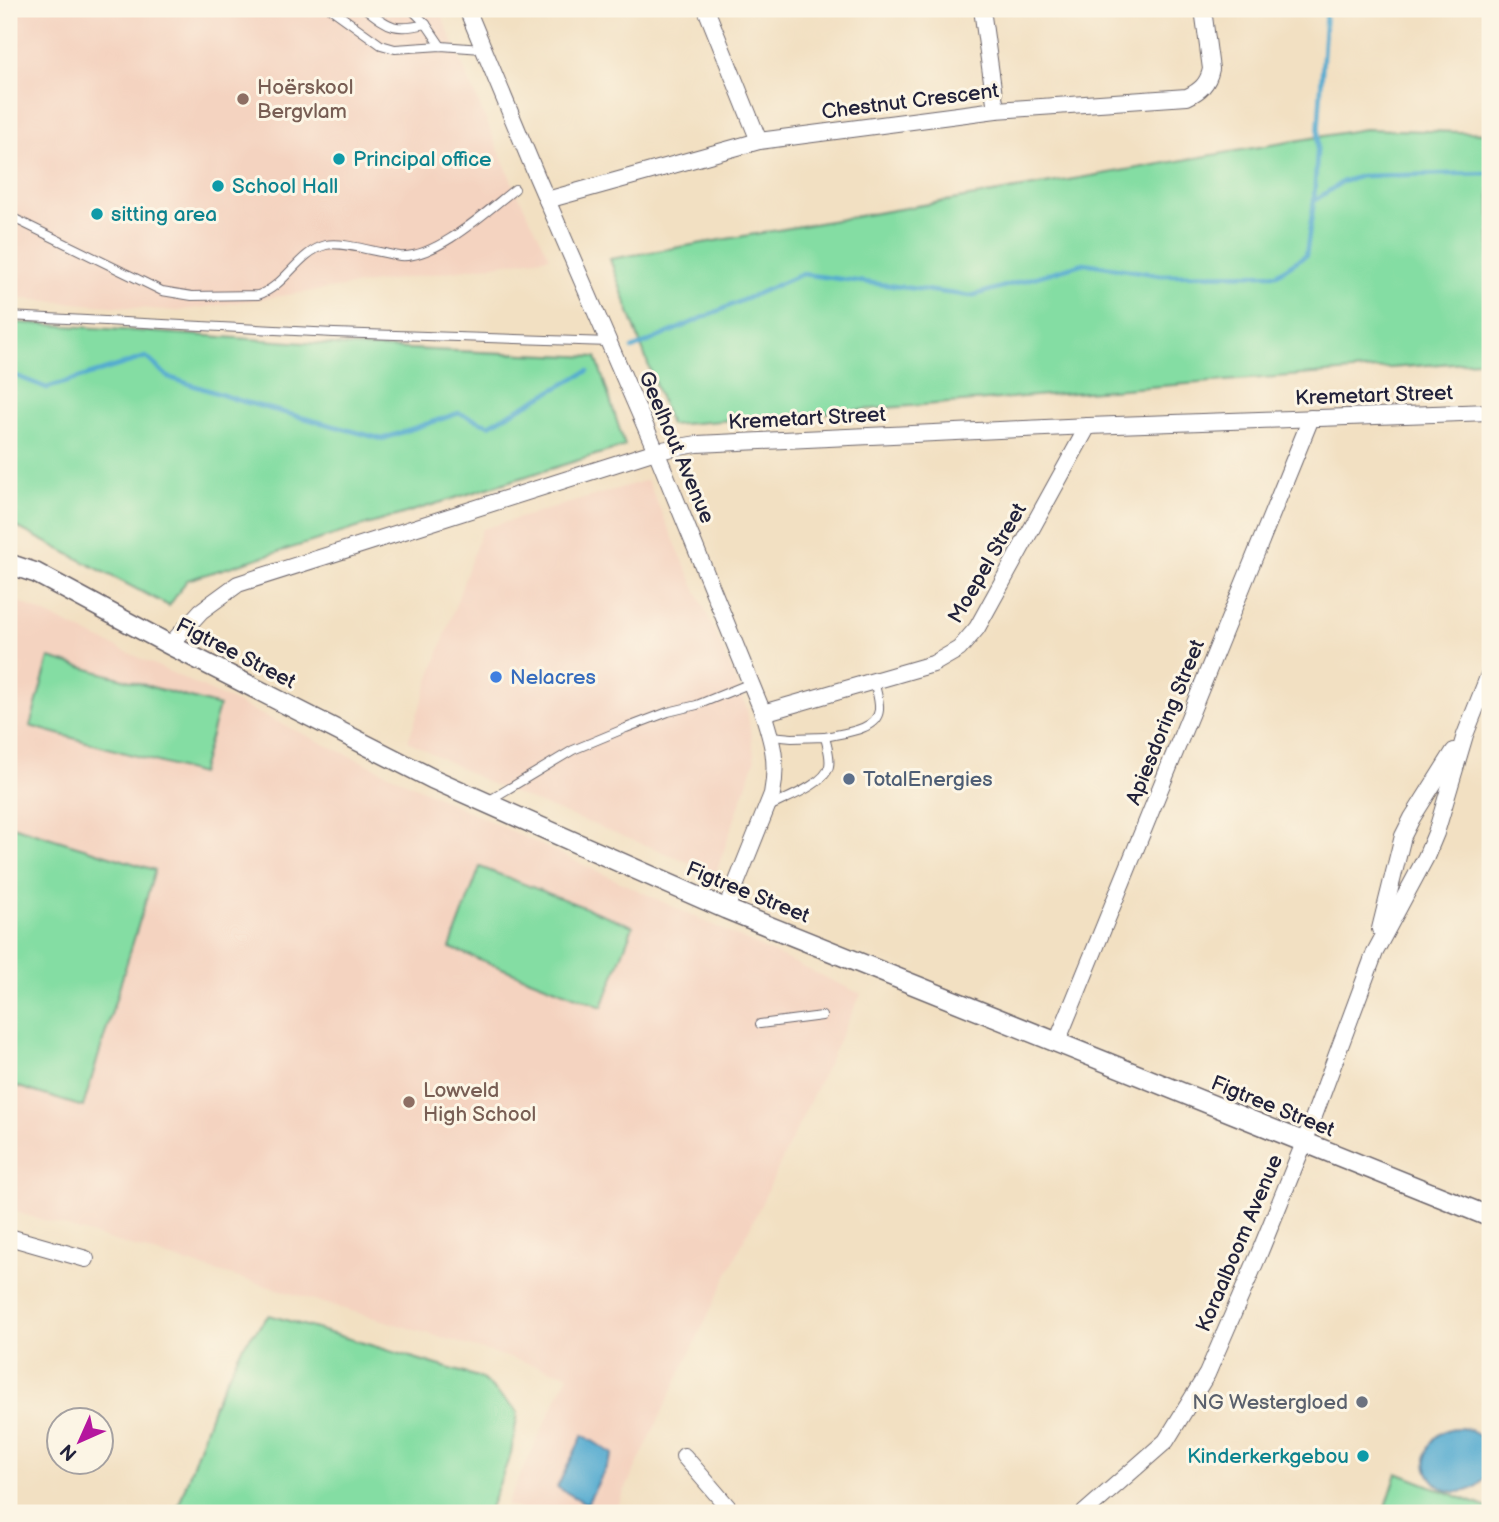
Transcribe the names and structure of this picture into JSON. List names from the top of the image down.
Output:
{
  "streets": {
    "street": [
      "Chestnut Crescent",
      "Kremetart Street",
      "Geelhout Avenue",
      "Moepel Street",
      "Figtree Street",
      "Apiesdoring Street",
      "Koraalboom Avenue"
    ]
  },
  "crossings": [
    ["Chestnut Crescent", "Geelhout Avenue"],
    ["Kremetart Street", "Geelhout Avenue"],
    ["Kremetart Street", "Moepel Street"],
    ["Kremetart Street", "Figtree Street"],
    ["Kremetart Street", "Apiesdoring Street"],
    ["Geelhout Avenue", "Moepel Street"],
    ["Geelhout Avenue", "Figtree Street"],
    ["Figtree Street", "Apiesdoring Street"],
    ["Figtree Street", "Koraalboom Avenue"]
  ],
  "places": [
    "Hoërskool Bergvlam",
    "Principal office",
    "School Hall",
    "sitting area",
    "Nelacres",
    "TotalEnergies",
    "Lowveld High School",
    "NG Westergloed",
    "Kinderkerkgebou"
  ],
  "north": "bottom left"
}
